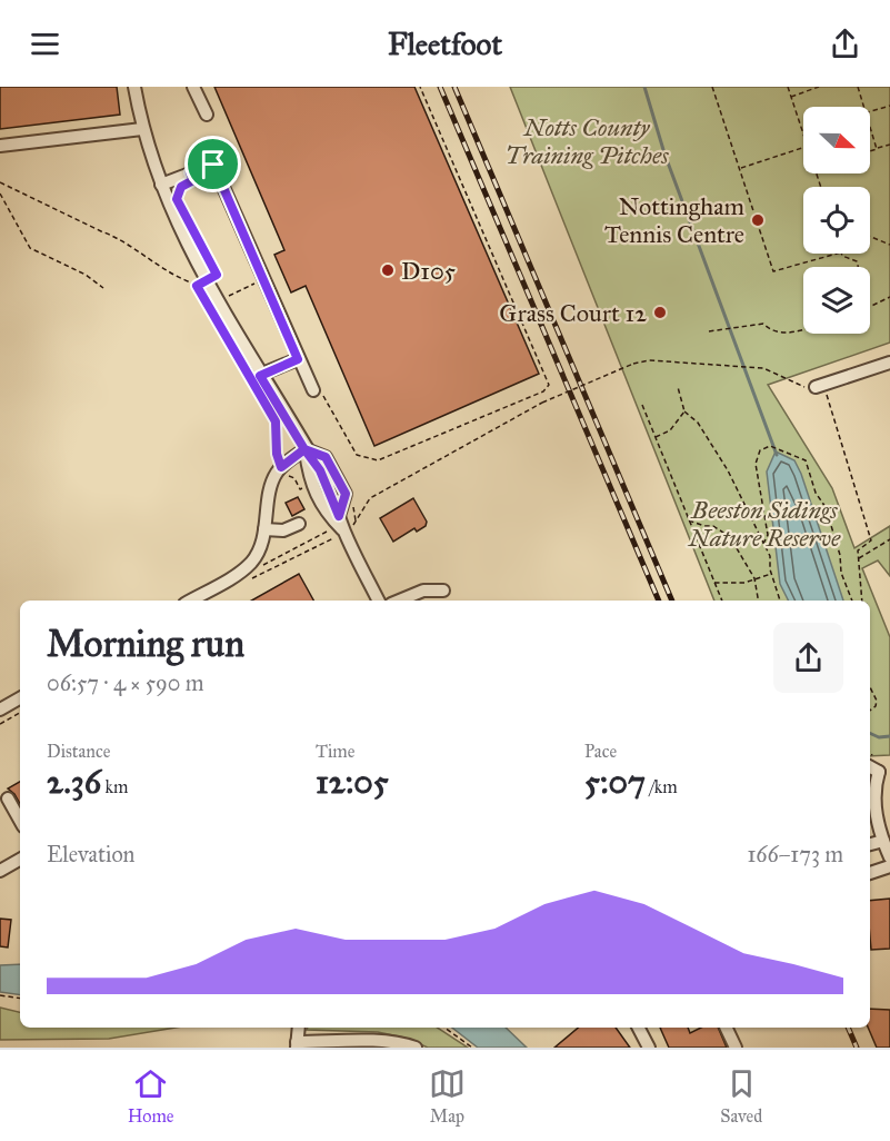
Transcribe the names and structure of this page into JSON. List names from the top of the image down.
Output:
{
  "parks": ["Notts County Training Pitches", "Beeston Sidings Nature Reserve"],
  "places": ["Nottingham Tennis Centre", "D105", "Grass Court 12"],
  "north": "right",
  "page": {
    "header": "Fleetfoot",
    "heading": ["Morning run", "06:57 · 4 × 590 m"],
    "stats": [
      ["Distance", "2.36 km"],
      ["Time", "12:05"],
      ["Pace", "5:07 /km"]
    ],
    "chart": ["Elevation", "166–173 m"],
    "tabs": ["Home", "Map", "Saved"]
  }
}
